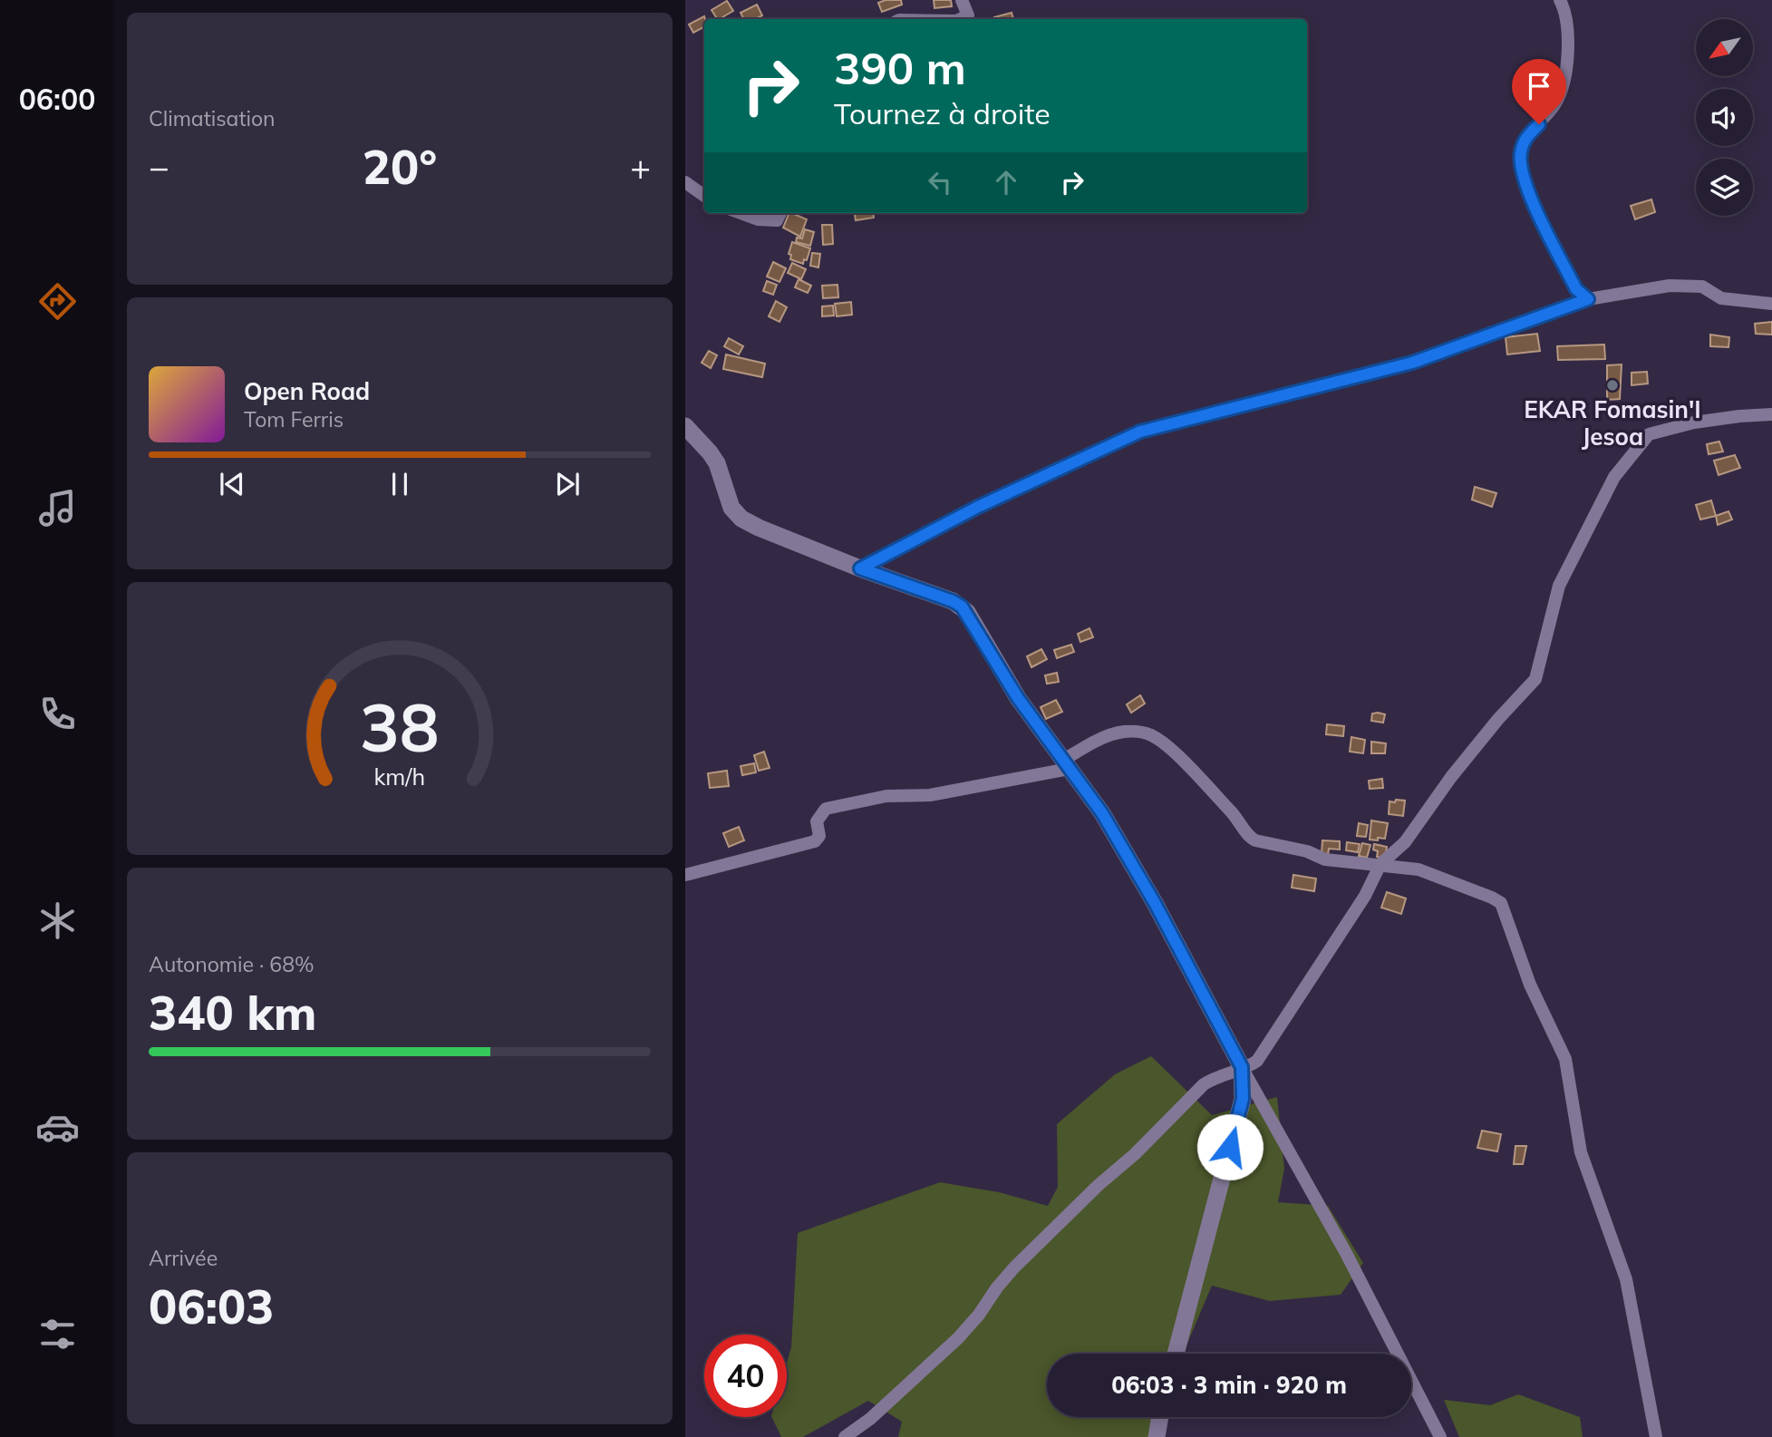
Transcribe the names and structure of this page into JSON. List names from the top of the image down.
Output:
{
  "places": ["EKAR Fomasin'I Jesoa"],
  "north": "bottom left",
  "page": {
    "tabs": "06:00",
    "tile": [
      "Climatisation",
      ["Autonomie · 68%", "340 km"],
      ["Arrivée", "06:03"]
    ],
    "turn": ["390 m", "Tournez à droite"],
    "heat": ["−", "20°", "+"],
    "song": ["Open Road", "Tom Ferris"],
    "limit": "40",
    "trip": "06:03 · 3 min · 920 m",
    "gauge": ["38", "km/h"]
  }
}
